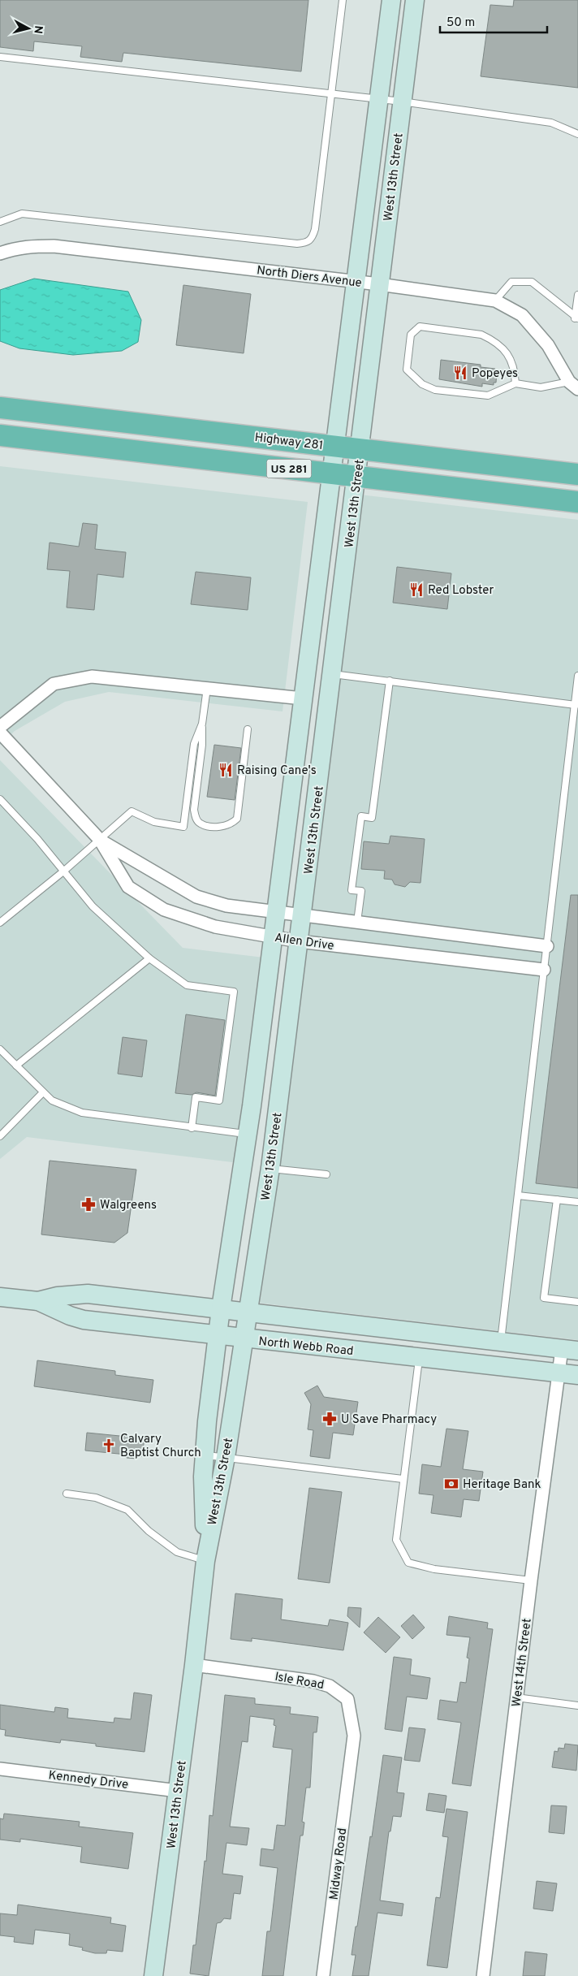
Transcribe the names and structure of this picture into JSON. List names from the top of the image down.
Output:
{
  "streets": {
    "highway": ["Highway 281", "US 281"],
    "main road": ["West 13th Street", "North Webb Road"],
    "street": [
      "North Diers Avenue",
      "Allen Drive",
      "West 14th Street",
      "Isle Road",
      "Kennedy Drive",
      "Midway Road"
    ]
  },
  "crossings": [
    ["West 13th Street", "North Diers Avenue"],
    ["West 13th Street", "Highway 281"],
    ["West 13th Street", "US 281"],
    ["West 13th Street", "Allen Drive"],
    ["West 13th Street", "North Webb Road"],
    ["West 13th Street", "Isle Road"],
    ["West 13th Street", "Kennedy Drive"],
    ["North Webb Road", "West 14th Street"],
    ["Isle Road", "Midway Road"]
  ],
  "places": {
    "restaurant": ["Popeyes", "Red Lobster", "Raising Cane's"],
    "pharmacy": ["Walgreens", "U Save Pharmacy"],
    "church": ["Calvary Baptist Church"],
    "bank": ["Heritage Bank"]
  },
  "scale_bar": "50 m",
  "north": "right"
}
